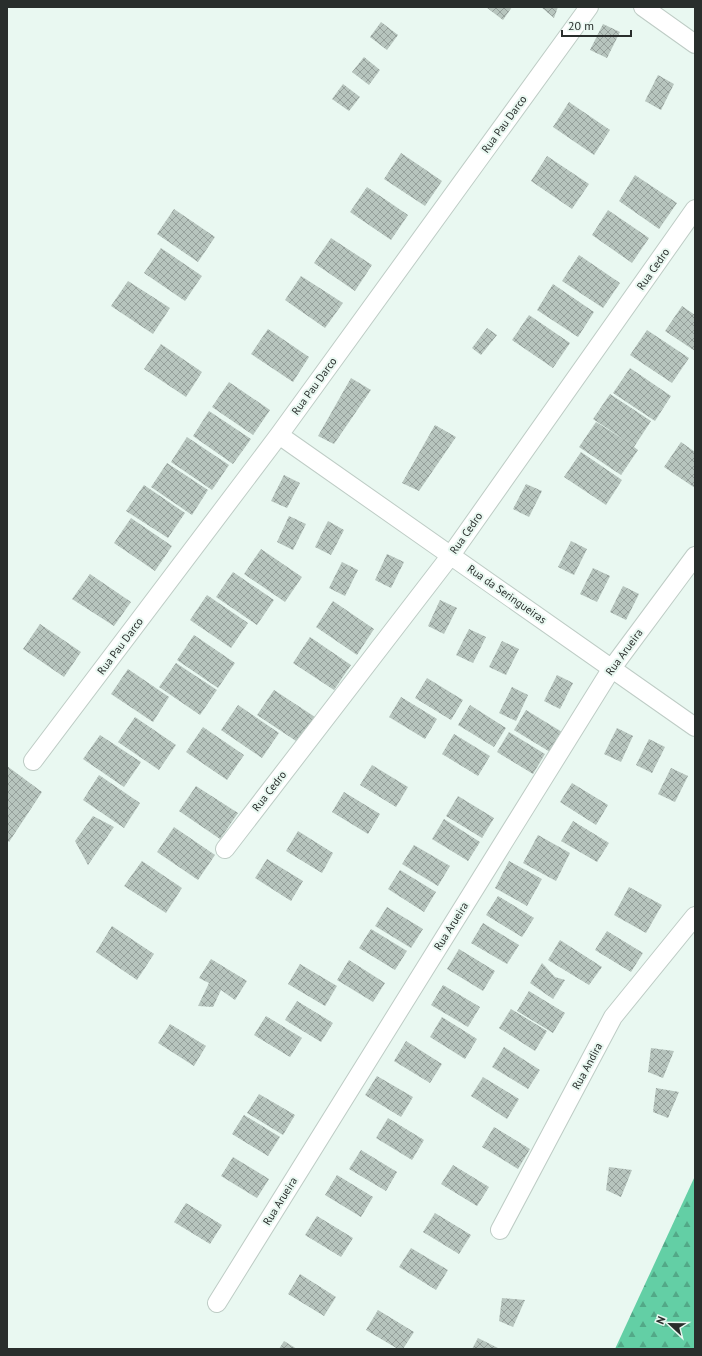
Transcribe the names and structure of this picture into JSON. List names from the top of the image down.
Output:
{
  "streets": {
    "street": [
      "Rua Pau Darco",
      "Rua Cedro",
      "Rua da Seringueiras",
      "Rua Arueira",
      "Rua Andira"
    ]
  },
  "crossings": [
    ["Rua Pau Darco", "Rua da Seringueiras"],
    ["Rua Cedro", "Rua da Seringueiras"],
    ["Rua da Seringueiras", "Rua Arueira"]
  ],
  "scale_bar": "20 m",
  "north": "left"
}
